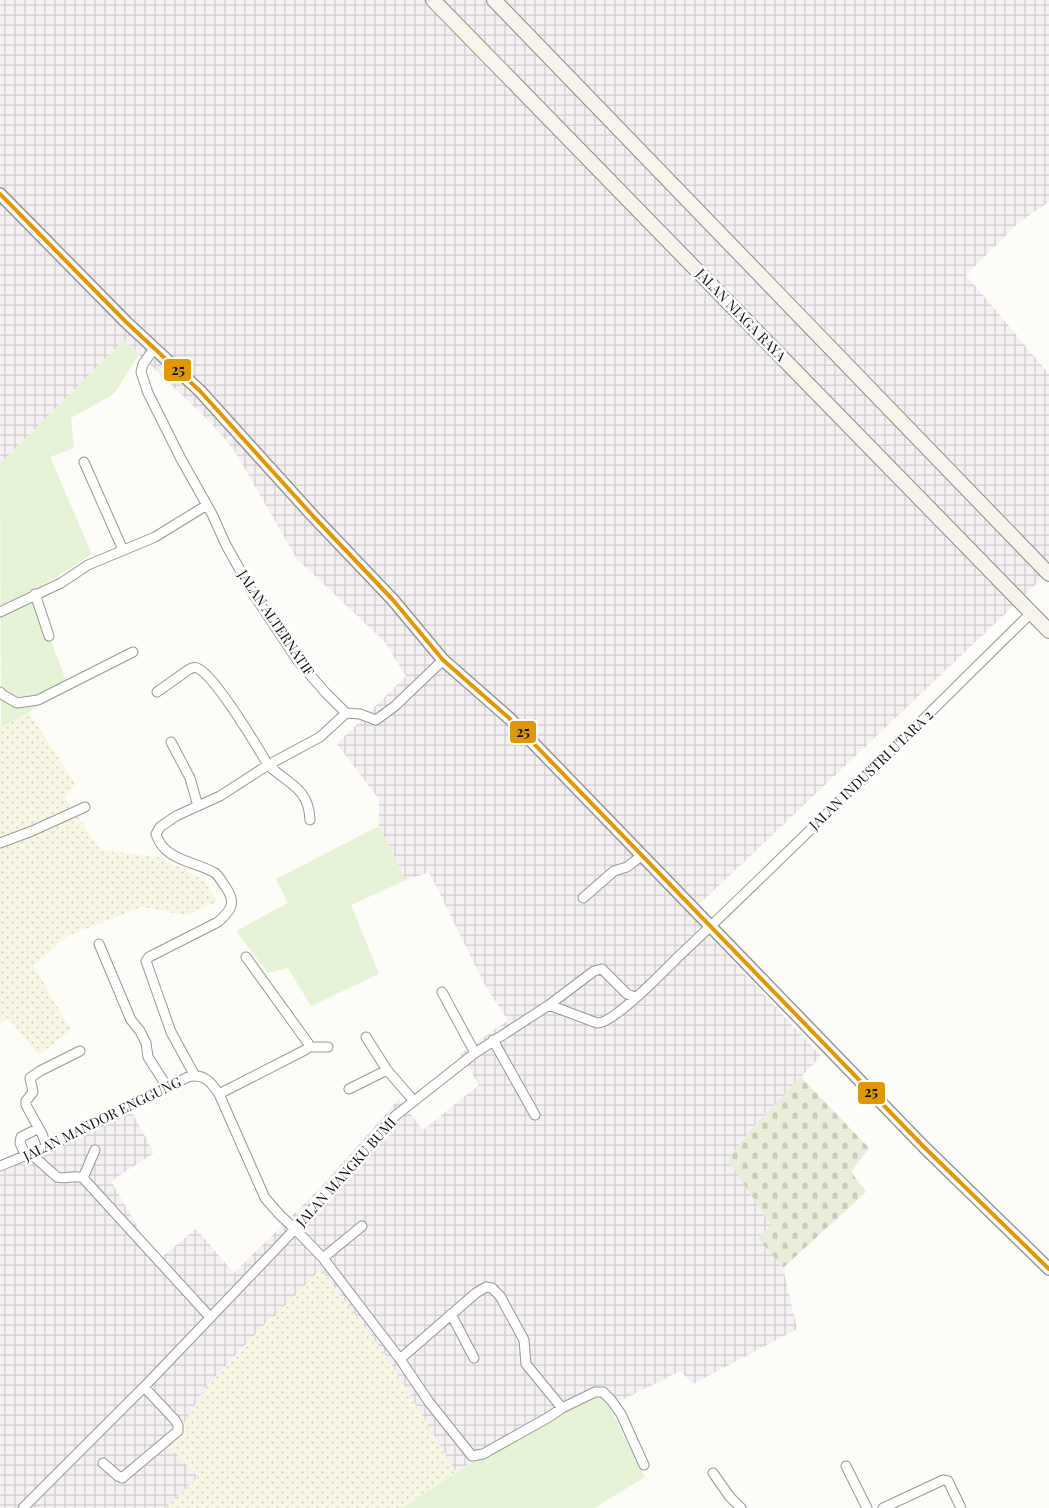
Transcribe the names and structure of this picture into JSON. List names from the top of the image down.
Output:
{
  "streets": {
    "main road": ["JALAN NIAGA RAYA"],
    "street": [
      "JALAN ALTERNATIF",
      "JALAN INDUSTRI UTARA 2",
      "JALAN MANDOR ENGGUNG",
      "JALAN MANGKU BUMI"
    ]
  },
  "crossings": [
    ["JALAN NIAGA RAYA", "JALAN INDUSTRI UTARA 2"],
    ["JALAN MANDOR ENGGUNG", "JALAN MANGKU BUMI"]
  ],
  "lines": ["transit line 25"]
}
